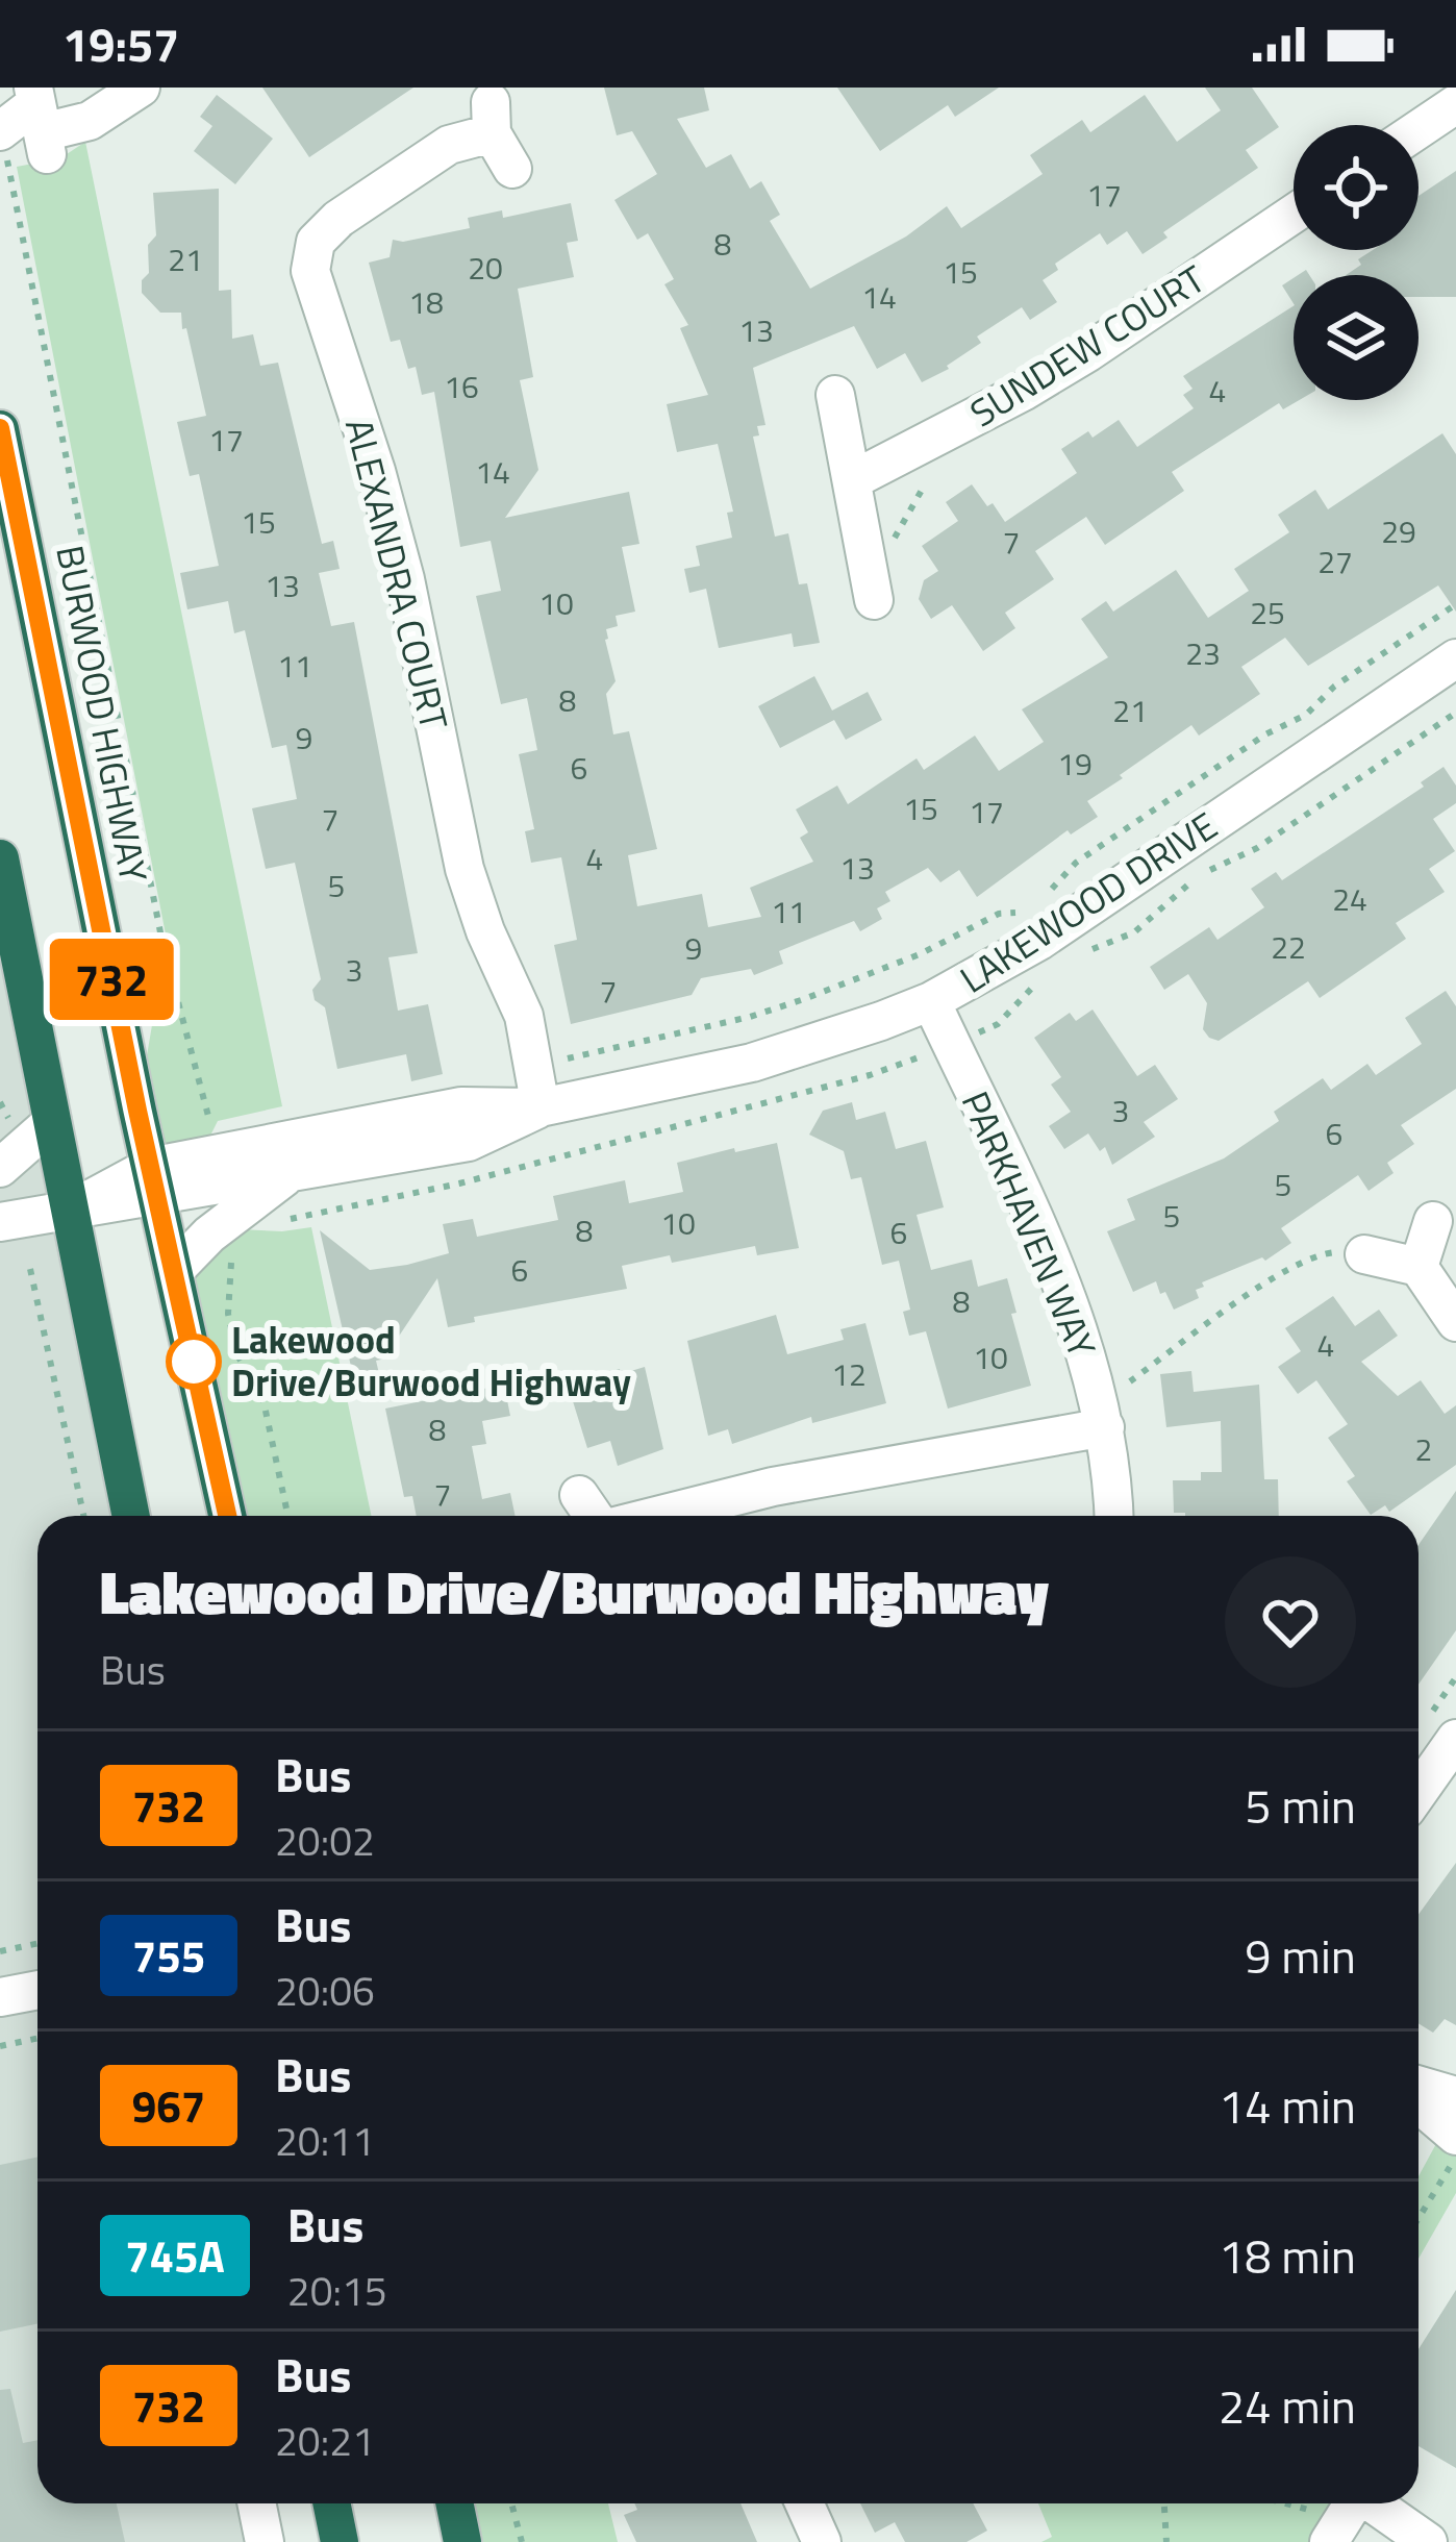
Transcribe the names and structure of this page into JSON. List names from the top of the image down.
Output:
{
  "streets": {
    "highway": ["BURWOOD HIGHWAY"],
    "street": [
      "SUNDEW COURT",
      "ALEXANDRA COURT",
      "LAKEWOOD DRIVE",
      "PARKHAVEN WAY"
    ]
  },
  "crossings": [
    ["ALEXANDRA COURT", "LAKEWOOD DRIVE"],
    ["BURWOOD HIGHWAY", "LAKEWOOD DRIVE"],
    ["LAKEWOOD DRIVE", "PARKHAVEN WAY"]
  ],
  "places": ["Lakewood Drive/Burwood Highway"],
  "lines": ["bus line 732"],
  "house_numbers": [
    "17",
    "8",
    "21",
    "20",
    "15",
    "14",
    "18",
    "13",
    "16",
    "4",
    "17",
    "14",
    "15",
    "29",
    "7",
    "27",
    "13",
    "10",
    "25",
    "23",
    "11",
    "8",
    "21",
    "9",
    "19",
    "6",
    "15",
    "17",
    "7",
    "4",
    "13",
    "5",
    "24",
    "11",
    "22",
    "9",
    "3",
    "7",
    "3",
    "6",
    "5",
    "5",
    "10",
    "8",
    "6",
    "6",
    "8",
    "4",
    "10",
    "12",
    "8",
    "2",
    "7"
  ],
  "page": {
    "status": "19:57",
    "on_map": "732",
    "heading": ["Lakewood Drive/Burwood Highway", "Bus"],
    "list": [
      {
        "mark": "732",
        "name": "Bus",
        "note": "20:02",
        "value": "5 min"
      },
      {
        "mark": "755",
        "name": "Bus",
        "note": "20:06",
        "value": "9 min"
      },
      {
        "mark": "967",
        "name": "Bus",
        "note": "20:11",
        "value": "14 min"
      },
      {
        "mark": "745A",
        "name": "Bus",
        "note": "20:15",
        "value": "18 min"
      },
      {
        "mark": "732",
        "name": "Bus",
        "note": "20:21",
        "value": "24 min"
      }
    ]
  }
}
